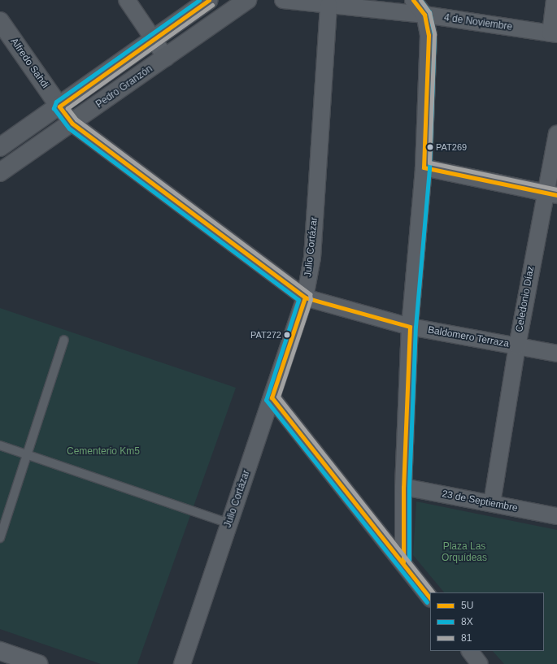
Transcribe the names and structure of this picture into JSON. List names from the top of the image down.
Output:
{
  "streets": {
    "main road": ["Alfredo Sahdi", "Pedro Granzón"],
    "street": [
      "4 de Noviembre",
      "Julio Cortázar",
      "Celedonio Díaz",
      "Baldomero Terraza",
      "23 de Septiembre"
    ]
  },
  "crossings": [
    ["4 de Noviembre", "Julio Cortázar"],
    ["Alfredo Sahdi", "Baldomero Terraza"],
    ["Pedro Granzón", "Baldomero Terraza"],
    ["Julio Cortázar", "Baldomero Terraza"],
    ["Celedonio Díaz", "Baldomero Terraza"],
    ["Celedonio Díaz", "23 de Septiembre"]
  ],
  "parks": ["Cementerio Km5", "Plaza Las Orquídeas"],
  "places": ["PAT269", "PAT272"],
  "lines": ["transit line 5U", "transit line 8X", "transit line 81"],
  "legend": ["5U", "8X", "81"]
}
